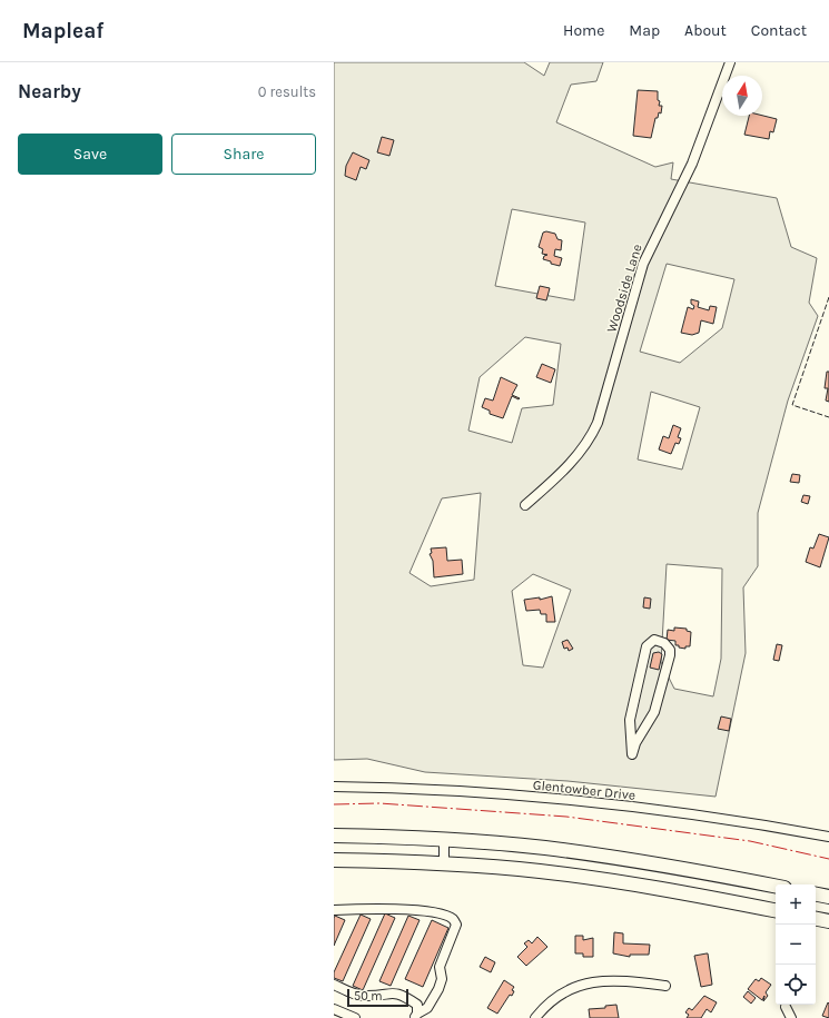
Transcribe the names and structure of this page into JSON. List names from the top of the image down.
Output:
{
  "streets": {
    "street": ["Woodside Lane", "Glentowber Drive"]
  },
  "scale_bar": "50 m",
  "north": "top",
  "page": {
    "header": "Mapleaf",
    "nav": [
      "Home",
      "Map",
      "About",
      "Contact"
    ],
    "heading": ["Nearby", "0 results"],
    "buttons": ["Save", "Share"],
    "map_buttons": ["+", "−"],
    "scale": "50 m"
  }
}
